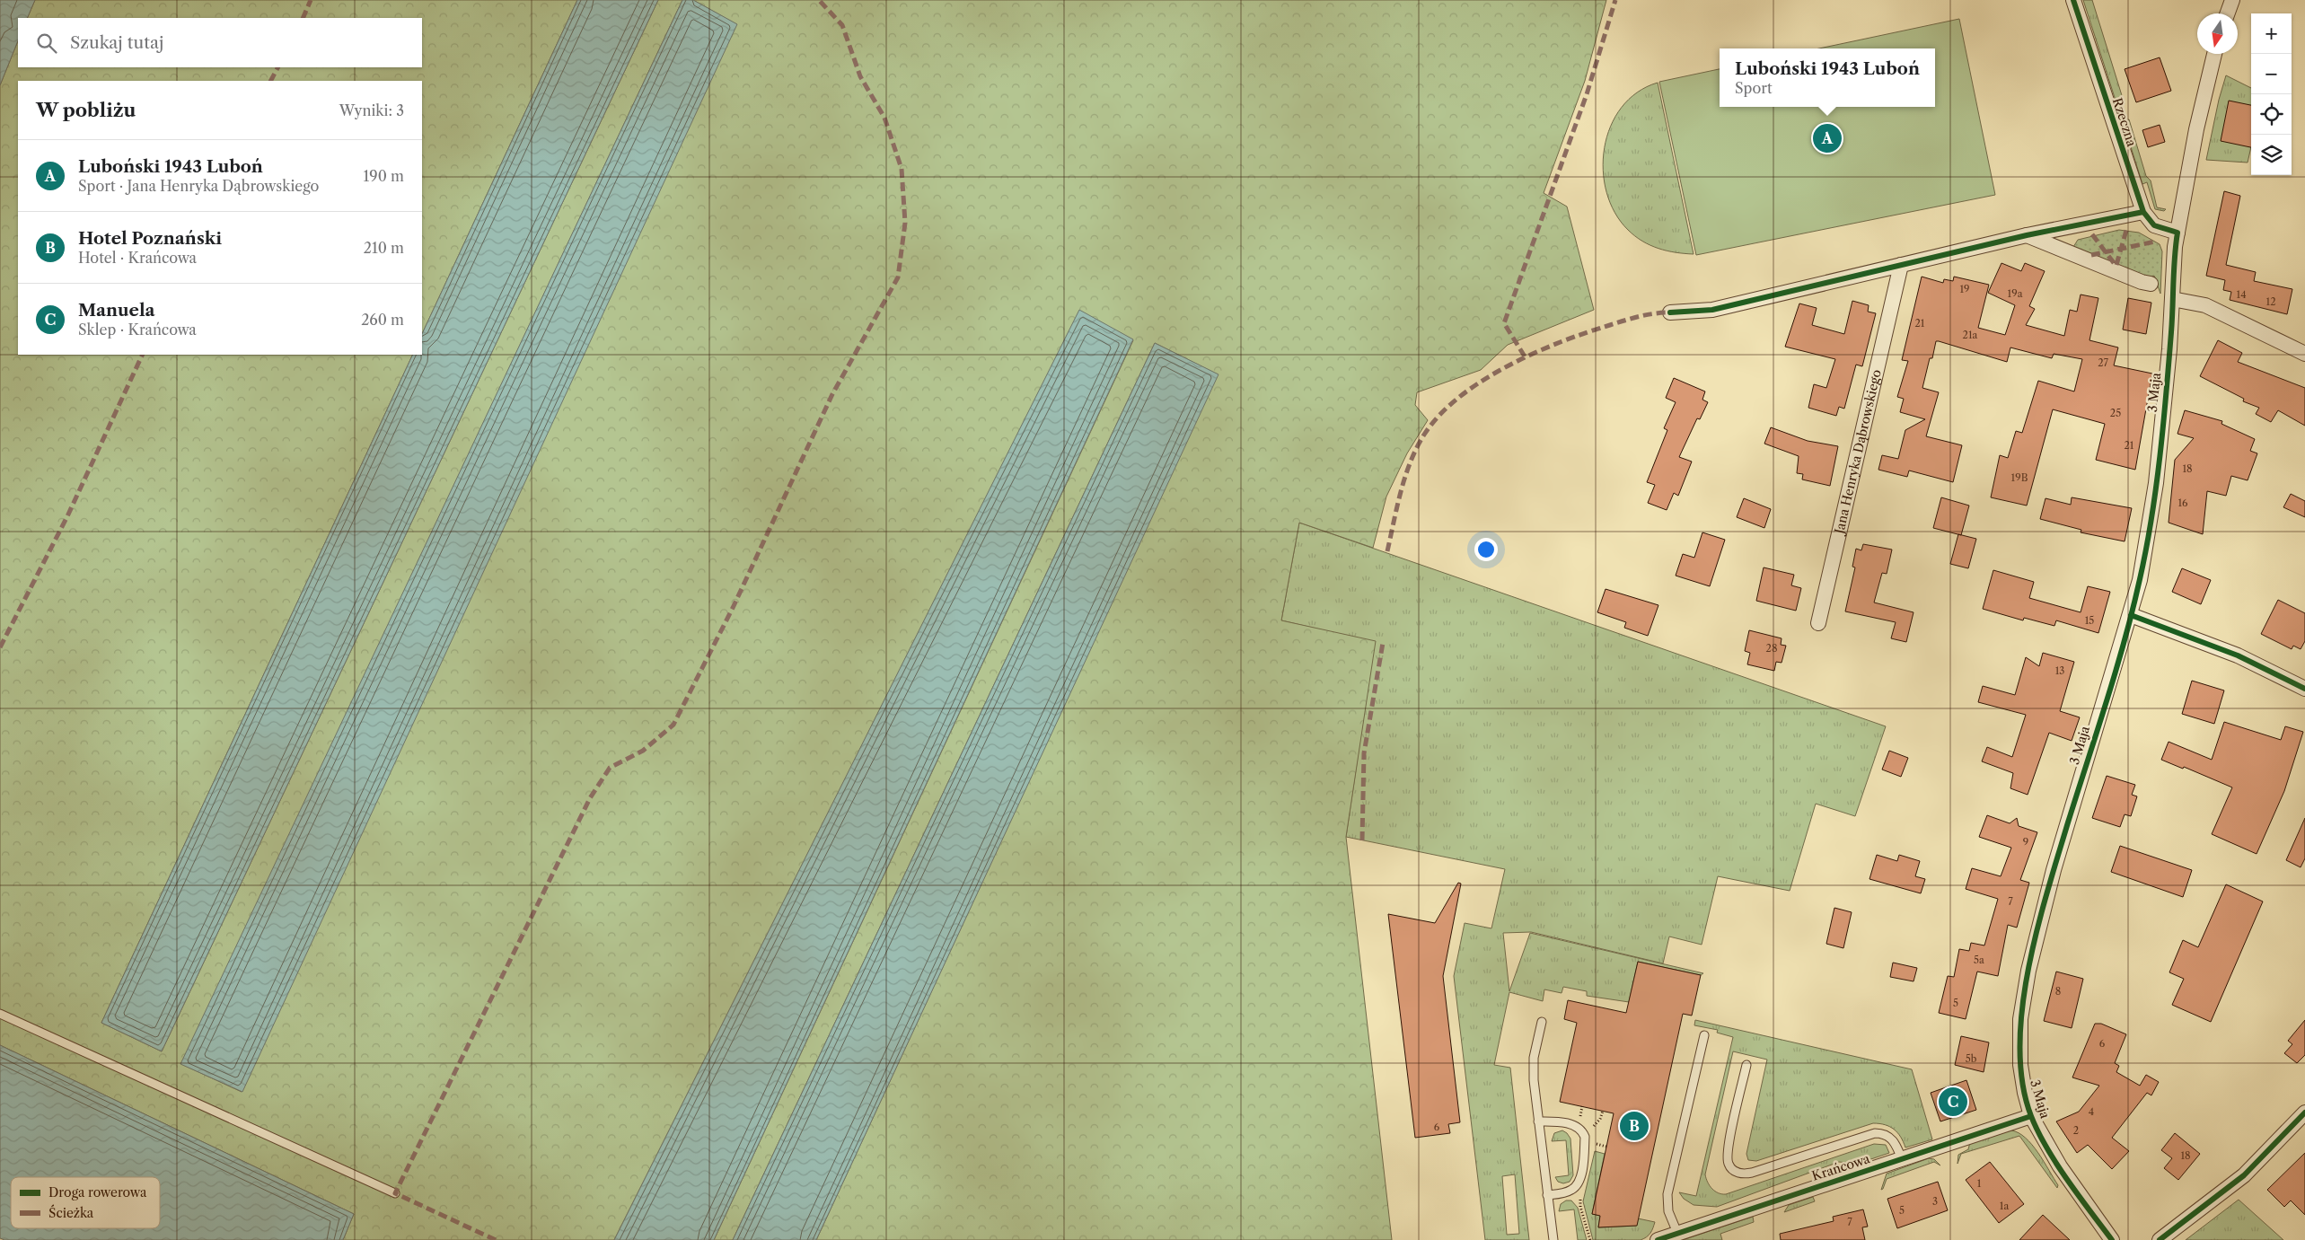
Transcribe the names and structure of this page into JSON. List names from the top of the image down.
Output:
{
  "streets": {
    "street": [
      "Rzeczna",
      "3 Maja",
      "Jana Henryka Dąbrowskiego",
      "Krańcowa"
    ]
  },
  "crossings": [
    ["Rzeczna", "3 Maja"],
    ["3 Maja", "Krańcowa"]
  ],
  "house_numbers": [
    "19",
    "19a",
    "14",
    "12",
    "21",
    "21a",
    "27",
    "25",
    "21",
    "18",
    "19B",
    "16",
    "15",
    "28",
    "13",
    "9",
    "7",
    "5a",
    "8",
    "5",
    "6",
    "5b",
    "4",
    "6",
    "2",
    "18",
    "1",
    "3",
    "1a",
    "5",
    "7"
  ],
  "legend": ["Droga rowerowa", "Ścieżka"],
  "north": "bottom",
  "page": {
    "map_buttons": ["+", "−"],
    "search": "Szukaj tutaj",
    "popup": ["Luboński 1943 Luboń", "Sport"],
    "heading": ["W pobliżu", "Wyniki: 3"],
    "pins": ["A", "C", "B"],
    "list": [
      {
        "mark": "A",
        "name": "Luboński 1943 Luboń",
        "note": "Sport · Jana Henryka Dąbrowskiego",
        "value": "190 m"
      },
      {
        "mark": "B",
        "name": "Hotel Poznański",
        "note": "Hotel · Krańcowa",
        "value": "210 m"
      },
      {
        "mark": "C",
        "name": "Manuela",
        "note": "Sklep · Krańcowa",
        "value": "260 m"
      }
    ]
  }
}
